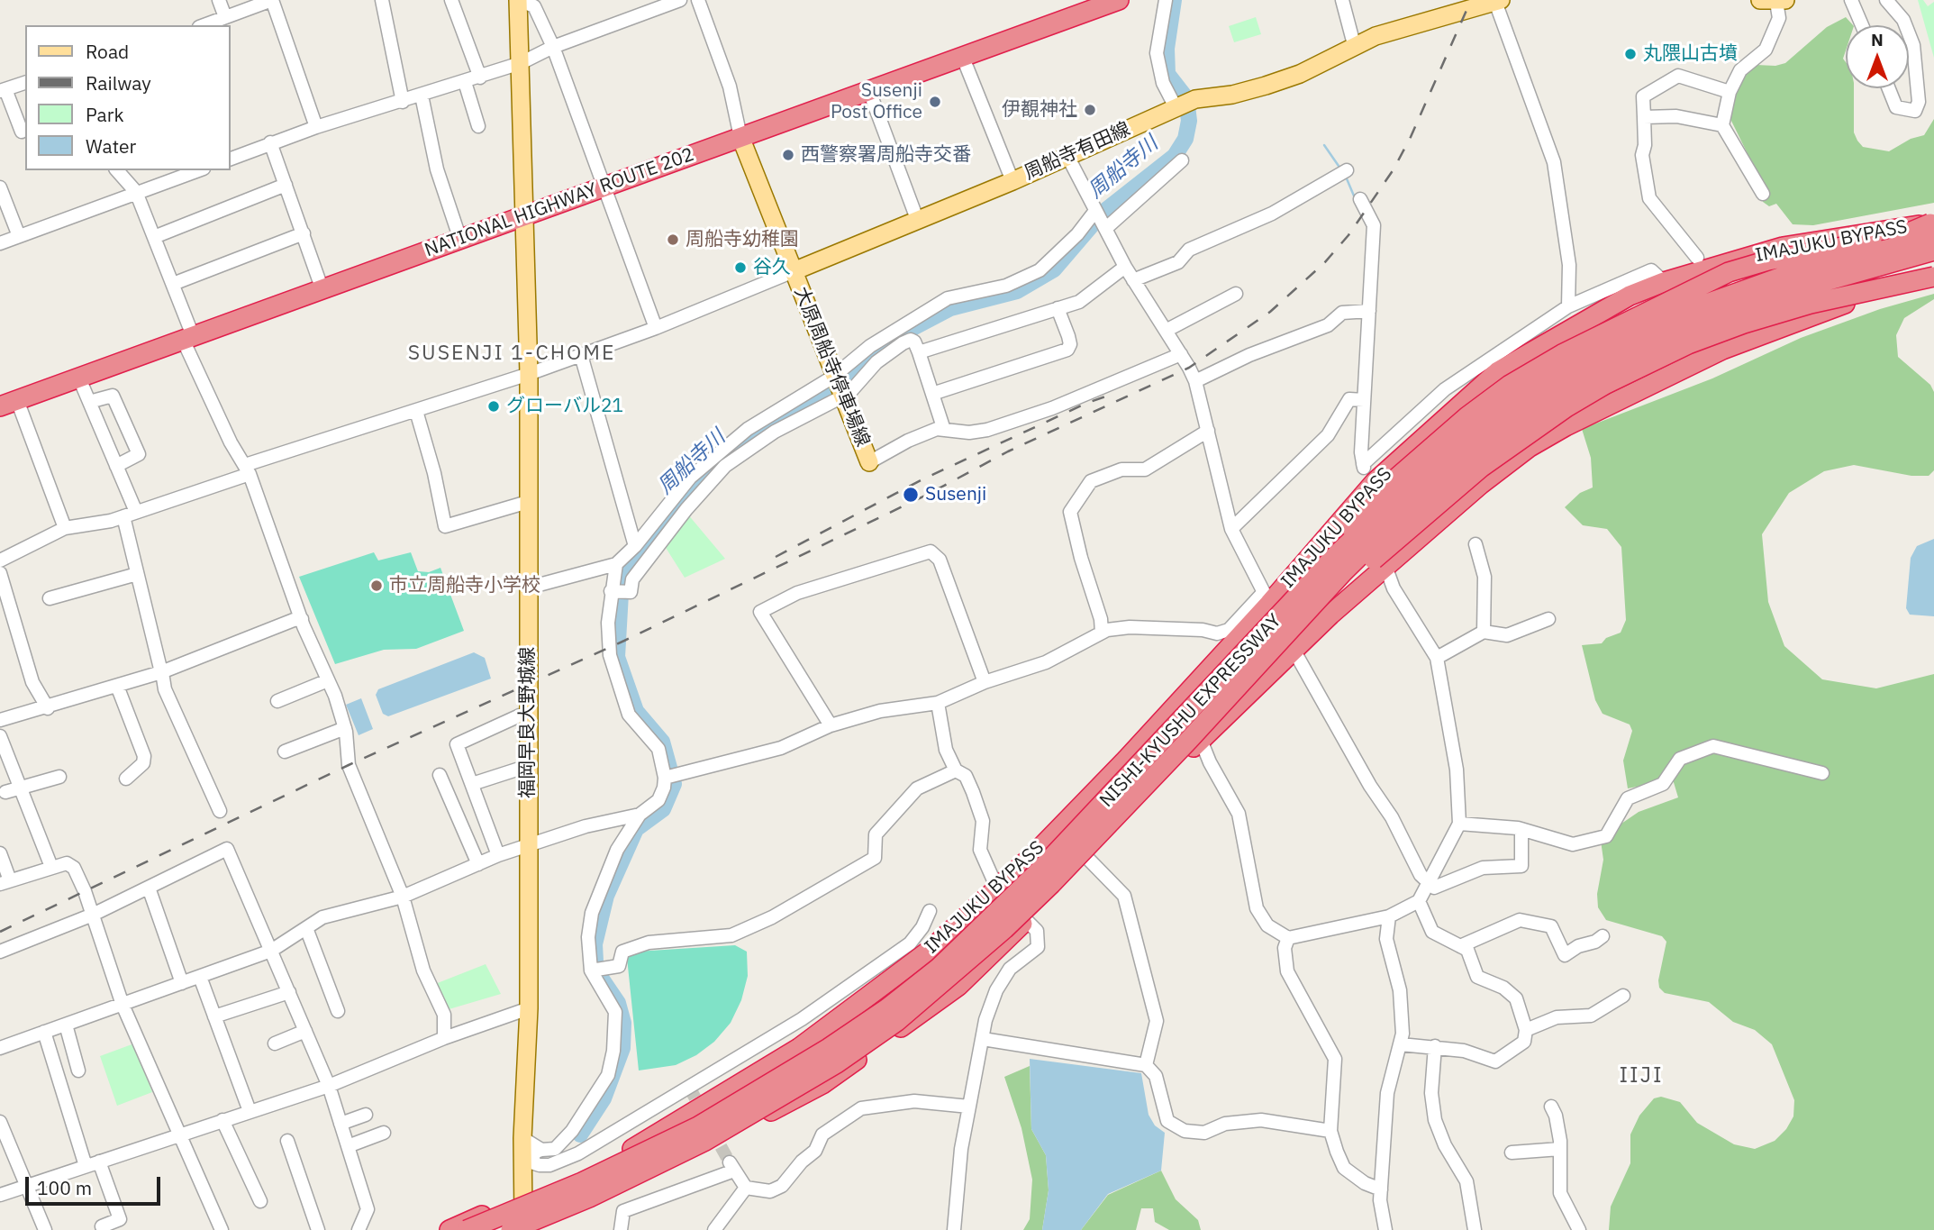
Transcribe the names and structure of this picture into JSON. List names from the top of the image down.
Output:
{
  "streets": {
    "highway": ["NATIONAL HIGHWAY ROUTE 202", "IMAJUKU BYPASS", "NISHI-KYUSHU EXPRESSWAY"],
    "main road": ["周船寺有田線", "大原周船寺停車場線", "福岡早良大野城線"]
  },
  "crossings": [
    ["周船寺有田線", "大原周船寺停車場線"],
    ["NATIONAL HIGHWAY ROUTE 202", "福岡早良大野城線"],
    ["IMAJUKU BYPASS", "NISHI-KYUSHU EXPRESSWAY"],
    ["IMAJUKU BYPASS", "福岡早良大野城線"]
  ],
  "districts": ["SUSENJI 1-CHOME", "IIJI"],
  "water": ["周船寺川"],
  "places": [
    "丸隈山古墳",
    "Susenji Post Office",
    "伊覩神社",
    "西警察署周船寺交番",
    "周船寺幼稚園",
    "谷久",
    "グローバル21",
    "Susenji",
    "市立周船寺小学校"
  ],
  "legend": [
    "Road",
    "Railway",
    "Park",
    "Water"
  ],
  "scale_bar": "100 m",
  "north": "top"
}
